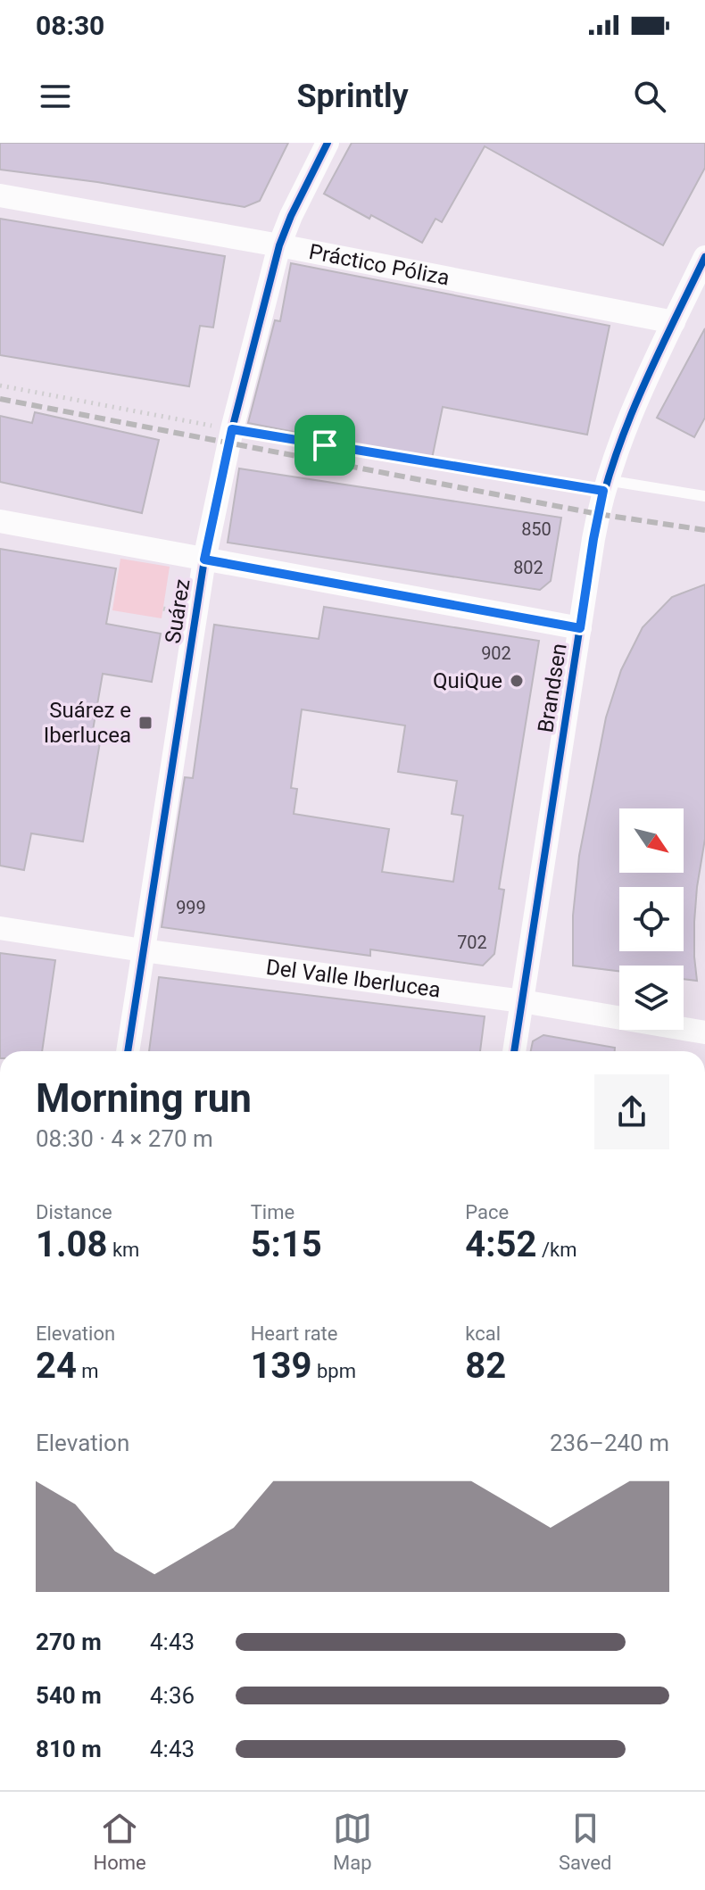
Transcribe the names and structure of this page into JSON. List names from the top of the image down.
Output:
{
  "streets": {
    "street": [
      "Práctico Póliza",
      "Suárez",
      "Brandsen",
      "Del Valle Iberlucea"
    ]
  },
  "crossings": [
    ["Práctico Póliza", "Suárez"],
    ["Práctico Póliza", "Brandsen"],
    ["Suárez", "Del Valle Iberlucea"],
    ["Brandsen", "Del Valle Iberlucea"]
  ],
  "places": {
    "other": ["QuiQue"],
    "transit": ["Suárez e Iberlucea"]
  },
  "house_numbers": [
    "850",
    "802",
    "902",
    "999",
    "702"
  ],
  "north": "bottom right",
  "page": {
    "status": "08:30",
    "header": "Sprintly",
    "heading": ["Morning run", "08:30 · 4 × 270 m"],
    "stats": [
      ["Distance", "1.08 km"],
      ["Time", "5:15"],
      ["Pace", "4:52 /km"],
      ["Elevation", "24 m"],
      ["Heart rate", "139 bpm"],
      ["kcal", "82"]
    ],
    "chart": ["Elevation", "236–240 m"],
    "list": [
      {
        "name": "270 m",
        "note": "4:43"
      },
      {
        "name": "540 m",
        "note": "4:36"
      },
      {
        "name": "810 m",
        "note": "4:43"
      }
    ],
    "tabs": ["Home", "Map", "Saved"]
  }
}
